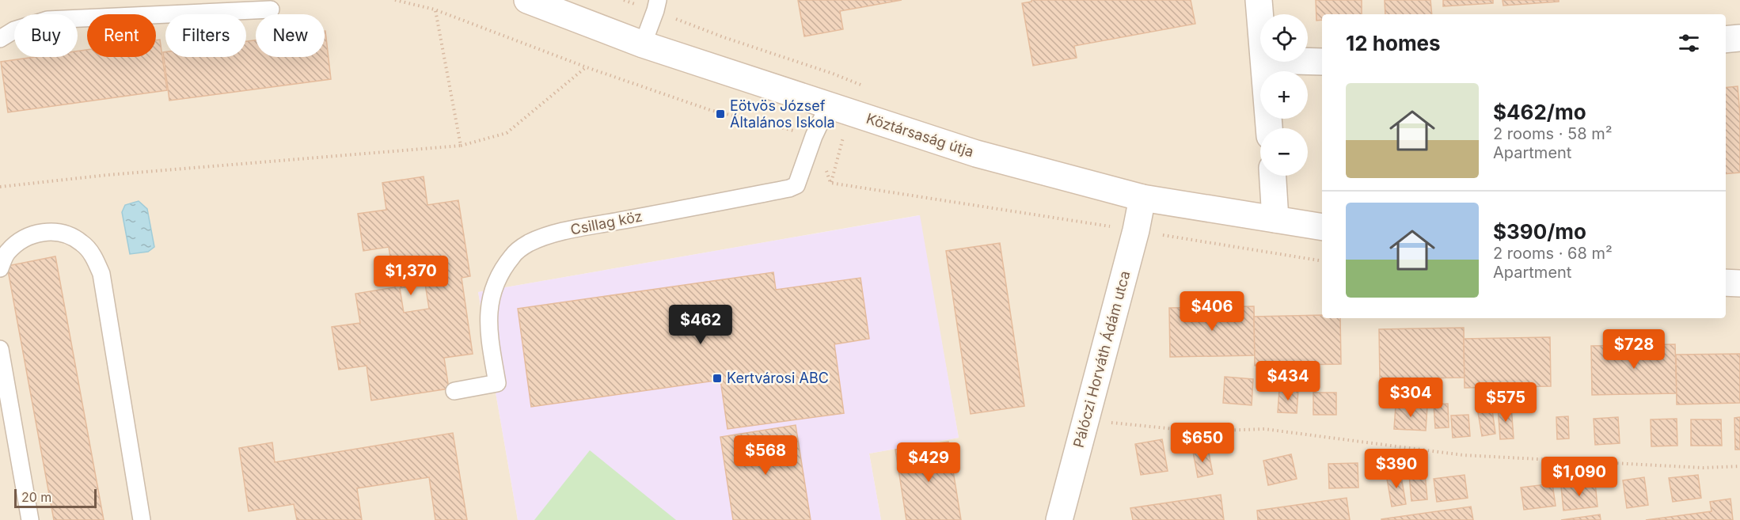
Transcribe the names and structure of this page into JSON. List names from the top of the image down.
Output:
{
  "streets": {
    "street": ["Köztársaság útja", "Pálóczi Horváth Ádám utca"],
    "lane": ["Csillag köz"]
  },
  "crossings": [
    ["Köztársaság útja", "Csillag köz"],
    ["Köztársaság útja", "Pálóczi Horváth Ádám utca"]
  ],
  "places": {
    "transit": ["Eötvös József Általános Iskola", "Kertvárosi ABC"]
  },
  "scale_bar": "20 m",
  "page": {
    "map_buttons": ["+", "−"],
    "chip": [
      "Buy",
      "Rent",
      "Filters",
      "New"
    ],
    "heading": "12 homes",
    "list": [
      {
        "name": "$462/mo",
        "note": "2 rooms · 58 m² · Apartment"
      },
      {
        "name": "$390/mo",
        "note": "2 rooms · 68 m² · Apartment"
      }
    ],
    "price": [
      "$1,370",
      "$406",
      "$462",
      "$728",
      "$434",
      "$304",
      "$575",
      "$650",
      "$568",
      "$429",
      "$390",
      "$1,090"
    ],
    "scale": "20 m"
  }
}
